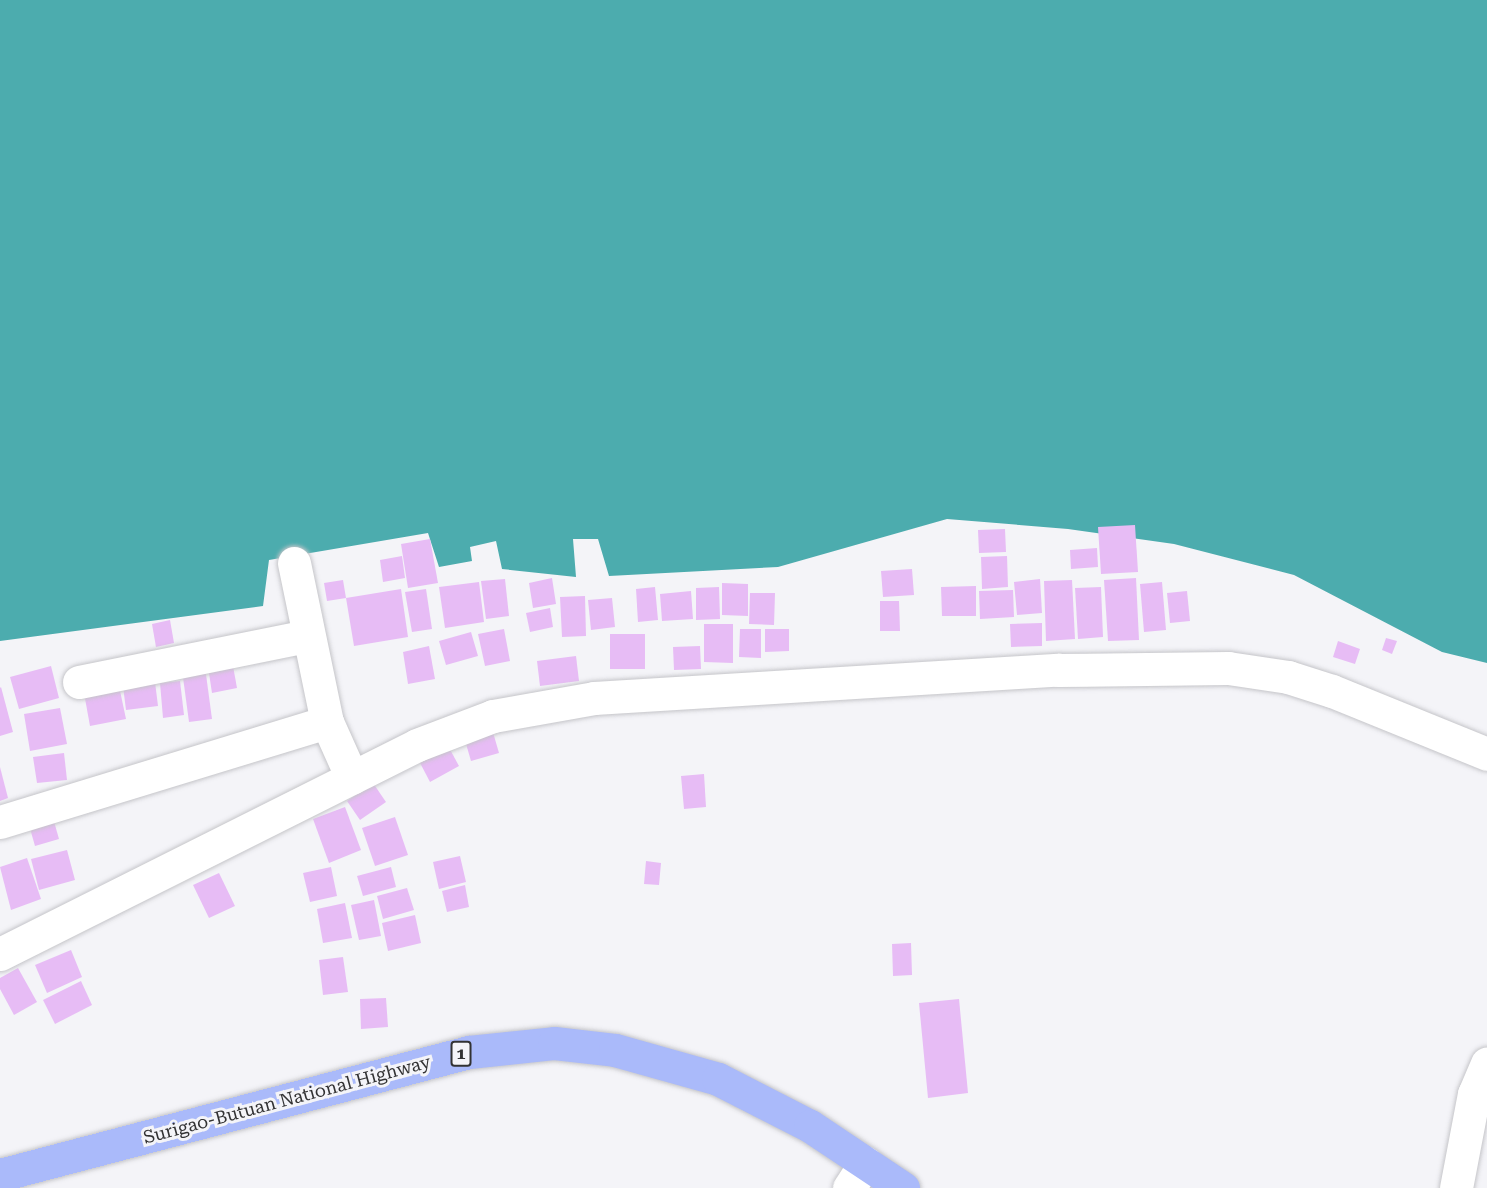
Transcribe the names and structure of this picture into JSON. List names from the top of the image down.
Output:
{
  "streets": {
    "highway": ["1", "Surigao-Butuan National Highway"]
  }
}
